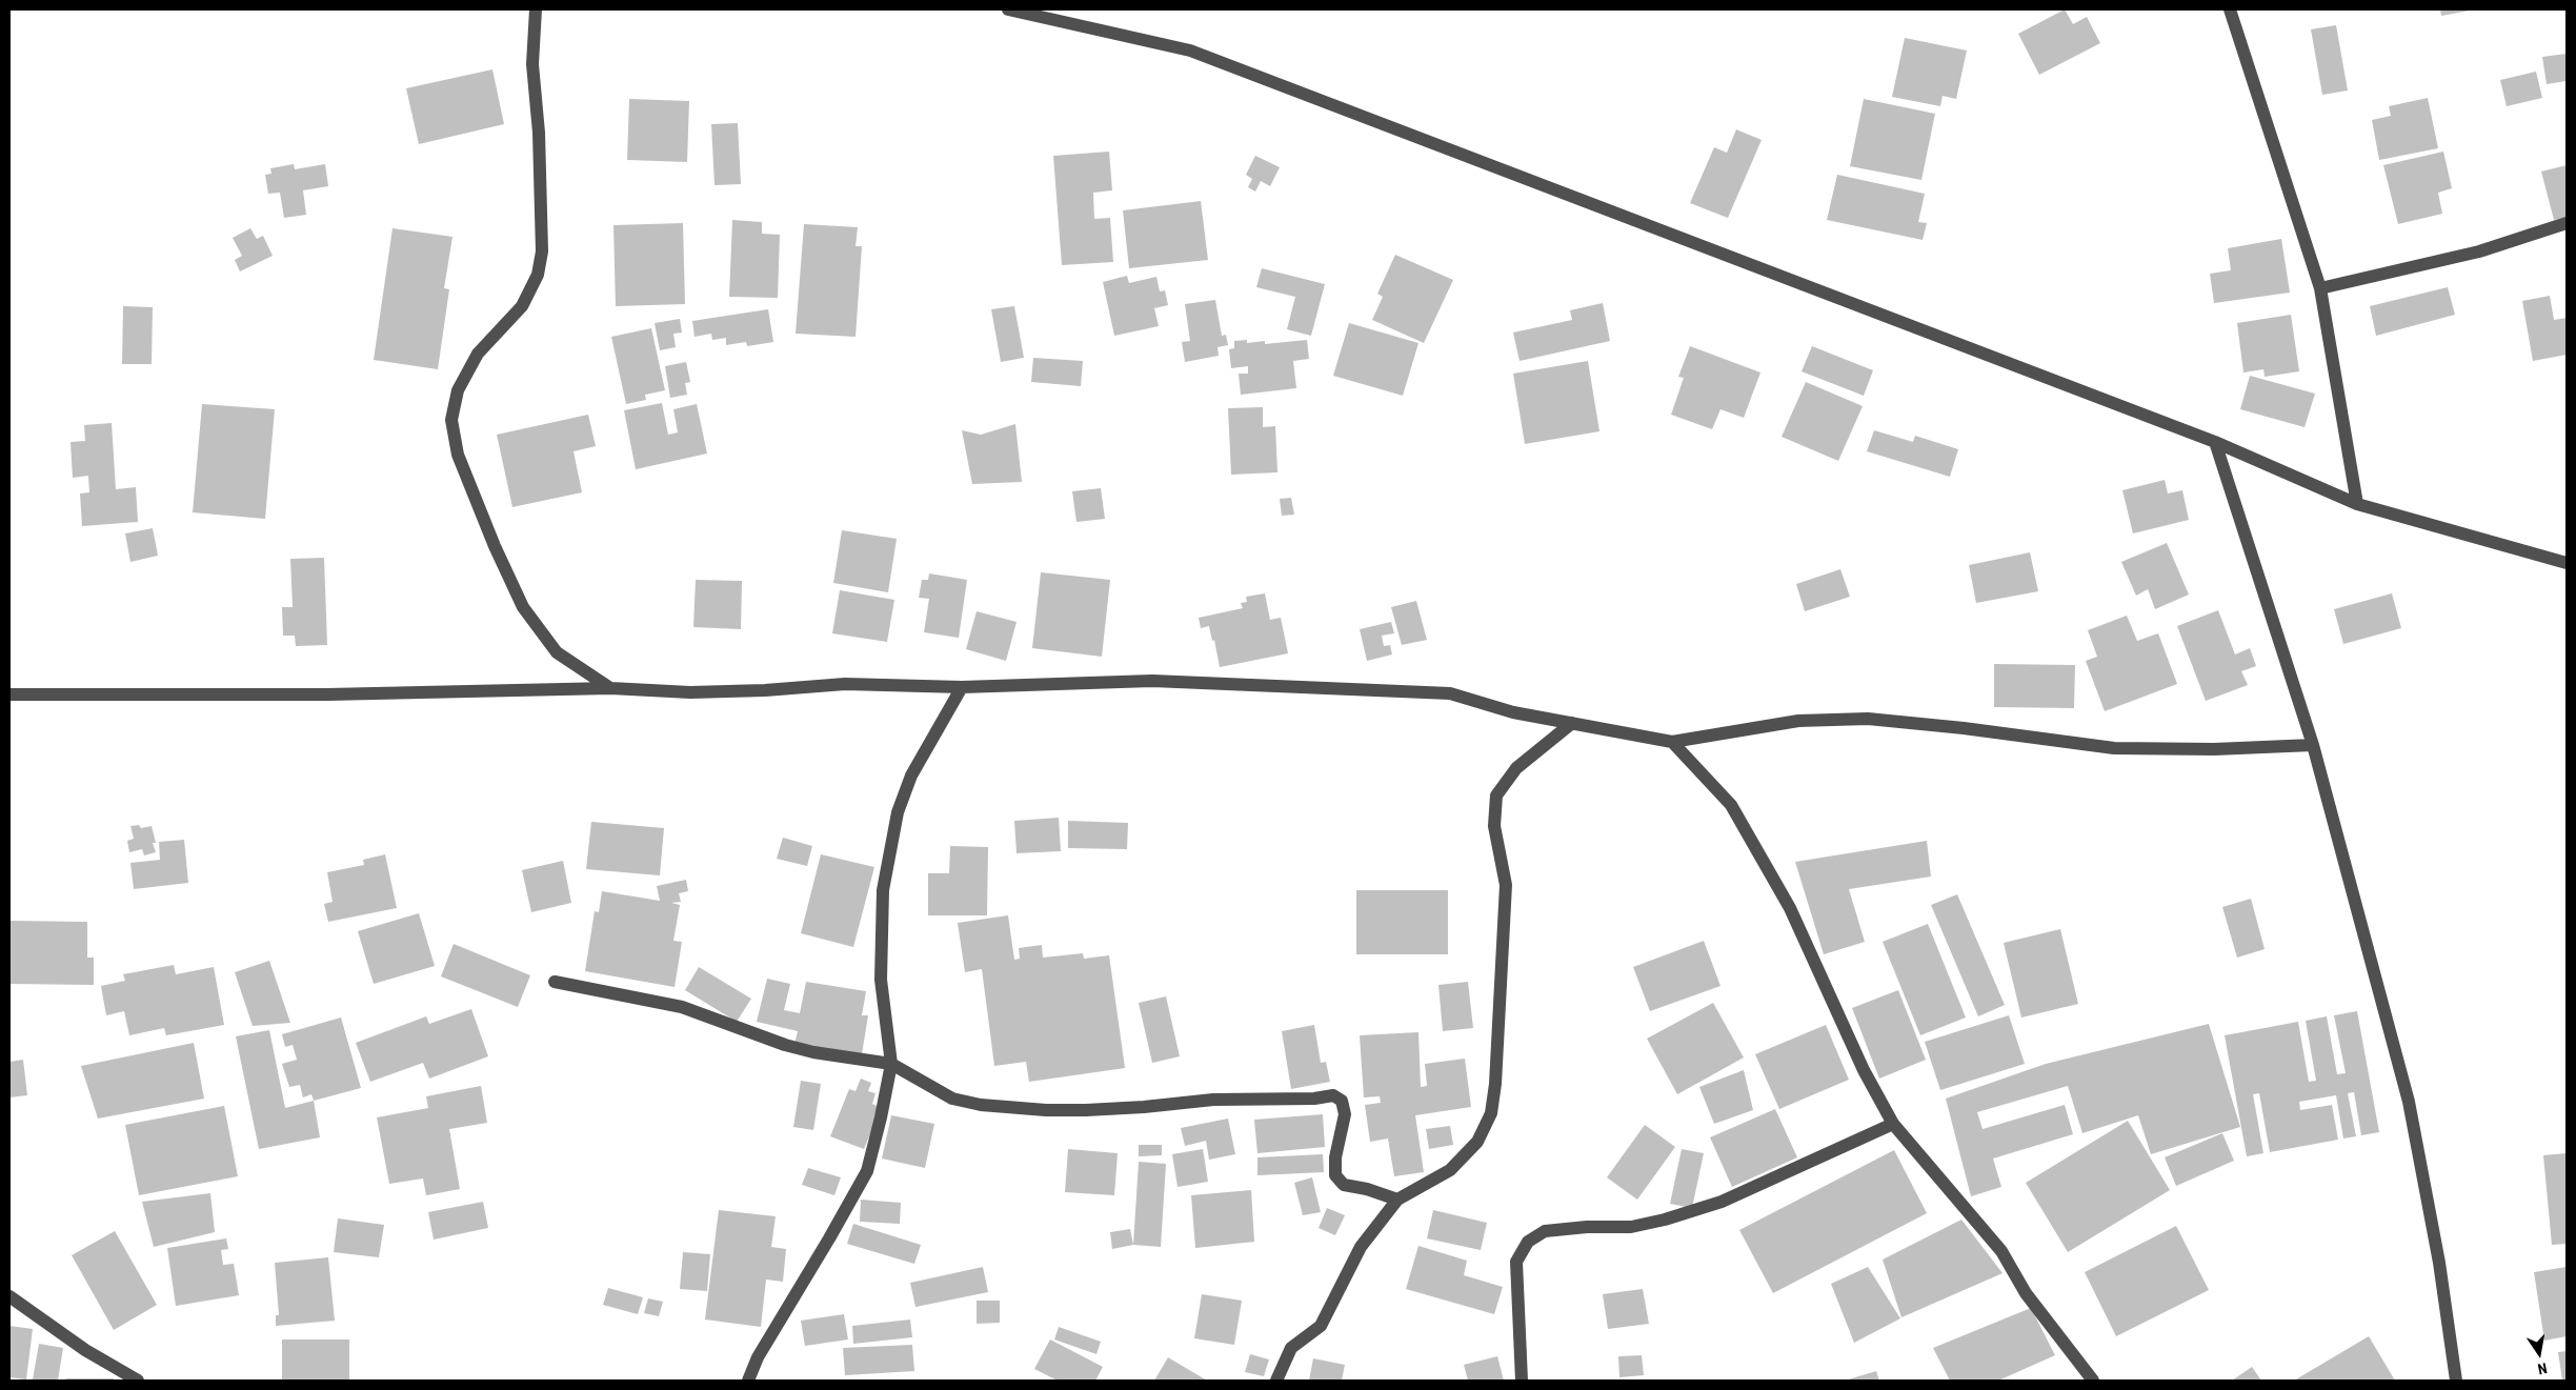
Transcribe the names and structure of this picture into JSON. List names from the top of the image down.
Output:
{
  "north": "bottom"
}
